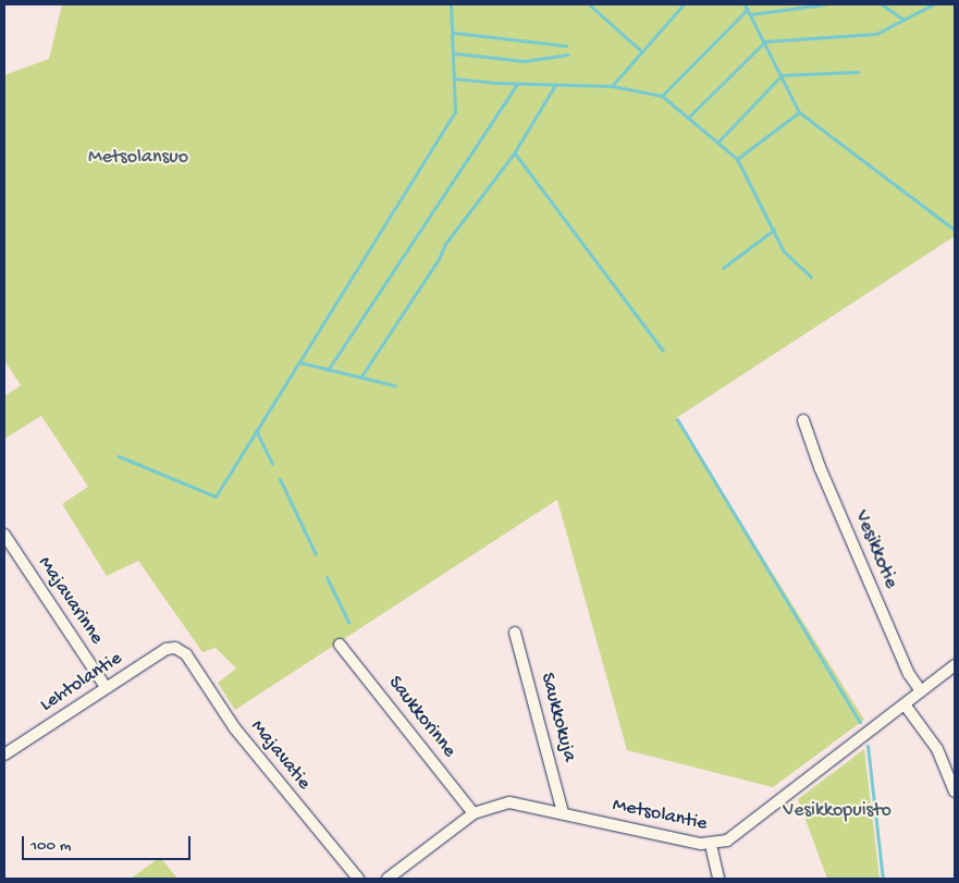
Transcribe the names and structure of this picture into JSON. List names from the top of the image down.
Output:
{
  "streets": {
    "street": [
      "Vesikkotie",
      "Majavarinne",
      "Lehtolantie",
      "Saukkorinne",
      "Saukkokuja",
      "Majavatie",
      "Metsolantie"
    ]
  },
  "crossings": [
    ["Vesikkotie", "Metsolantie"],
    ["Majavarinne", "Lehtolantie"],
    ["Lehtolantie", "Majavatie"],
    ["Saukkorinne", "Metsolantie"],
    ["Saukkokuja", "Metsolantie"]
  ],
  "parks": ["Metsolansuo", "Vesikkopuisto"],
  "scale_bar": "100 m"
}
